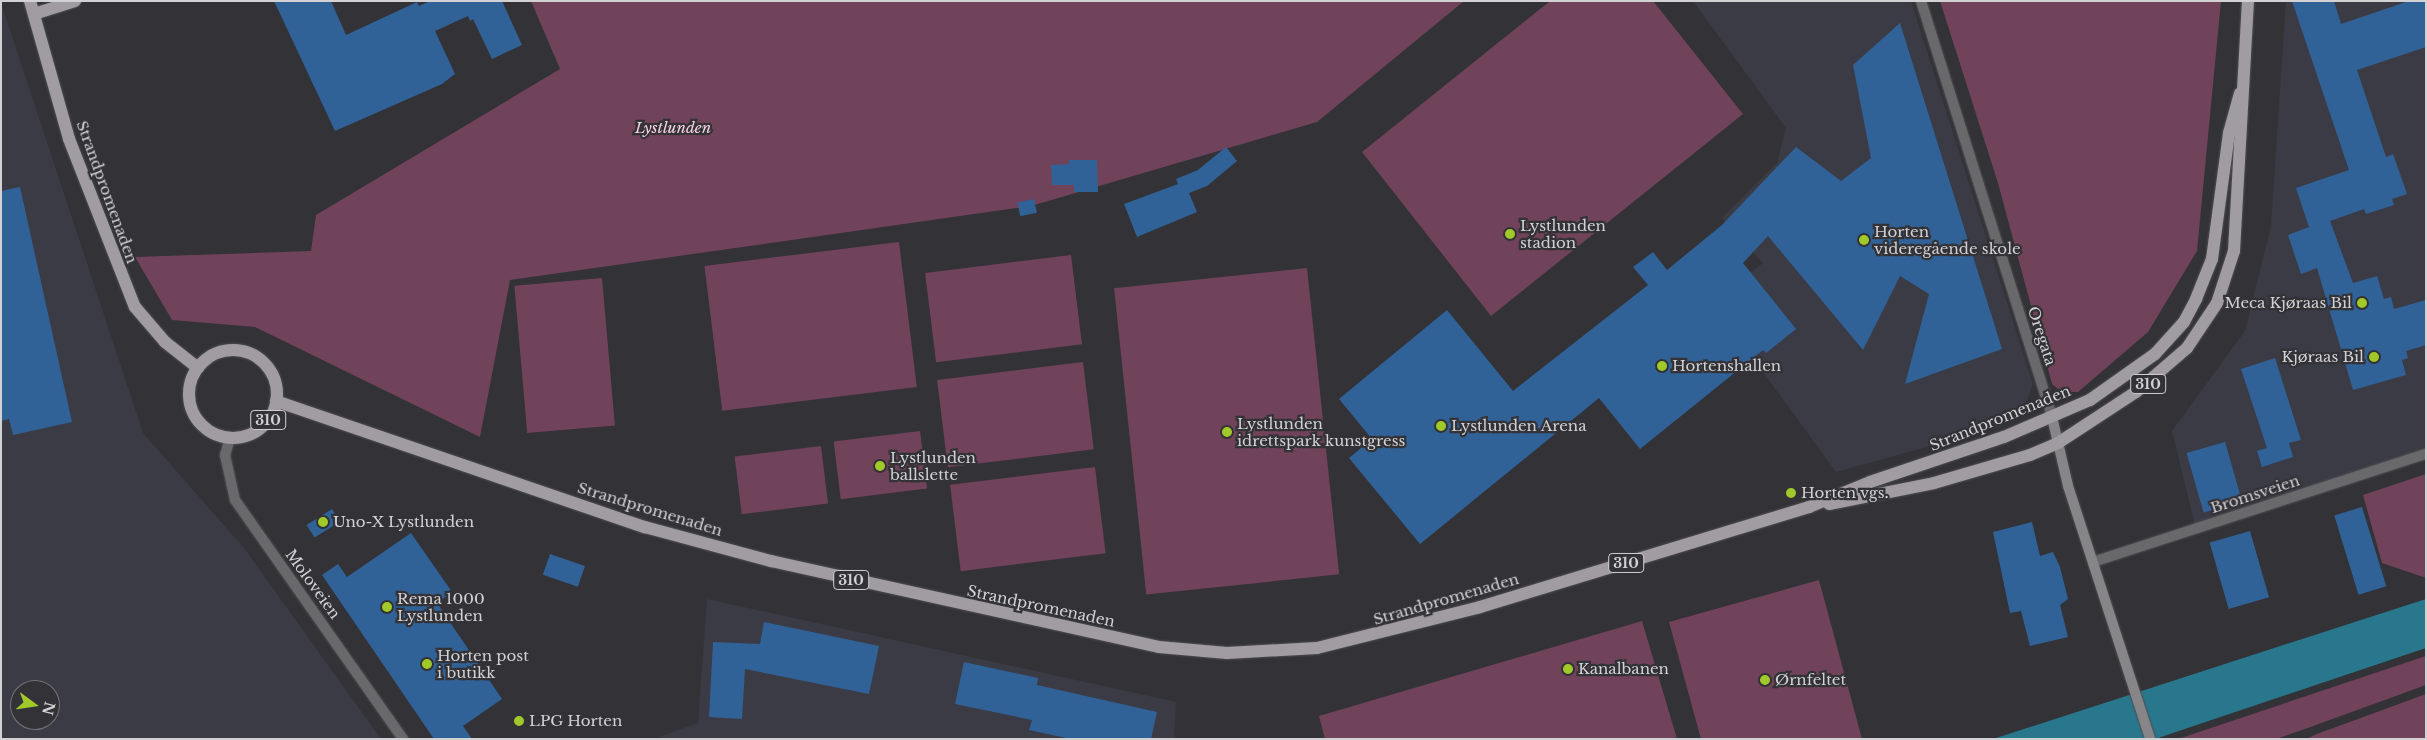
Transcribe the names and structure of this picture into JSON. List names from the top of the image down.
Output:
{
  "streets": {
    "main road": ["Strandpromenaden", "Oregata", "310"],
    "street": ["Bromsveien", "Moloveien"]
  },
  "crossings": [
    ["Strandpromenaden", "Oregata"],
    ["Strandpromenaden", "310"],
    ["Strandpromenaden", "Moloveien"],
    ["Oregata", "Bromsveien"],
    ["310", "Moloveien"]
  ],
  "parks": ["Lystlunden"],
  "places": [
    "Lystlunden stadion",
    "Horten videregående skole",
    "Meca Kjøraas Bil",
    "Kjøraas Bil",
    "Hortenshallen",
    "Lystlunden Arena",
    "Lystlunden idrettspark kunstgress",
    "Lystlunden ballslette",
    "Horten vgs.",
    "Uno-X Lystlunden",
    "Rema 1000 Lystlunden",
    "Horten post i butikk",
    "Kanalbanen",
    "Ørnfeltet",
    "LPG Horten"
  ],
  "north": "right"
}
